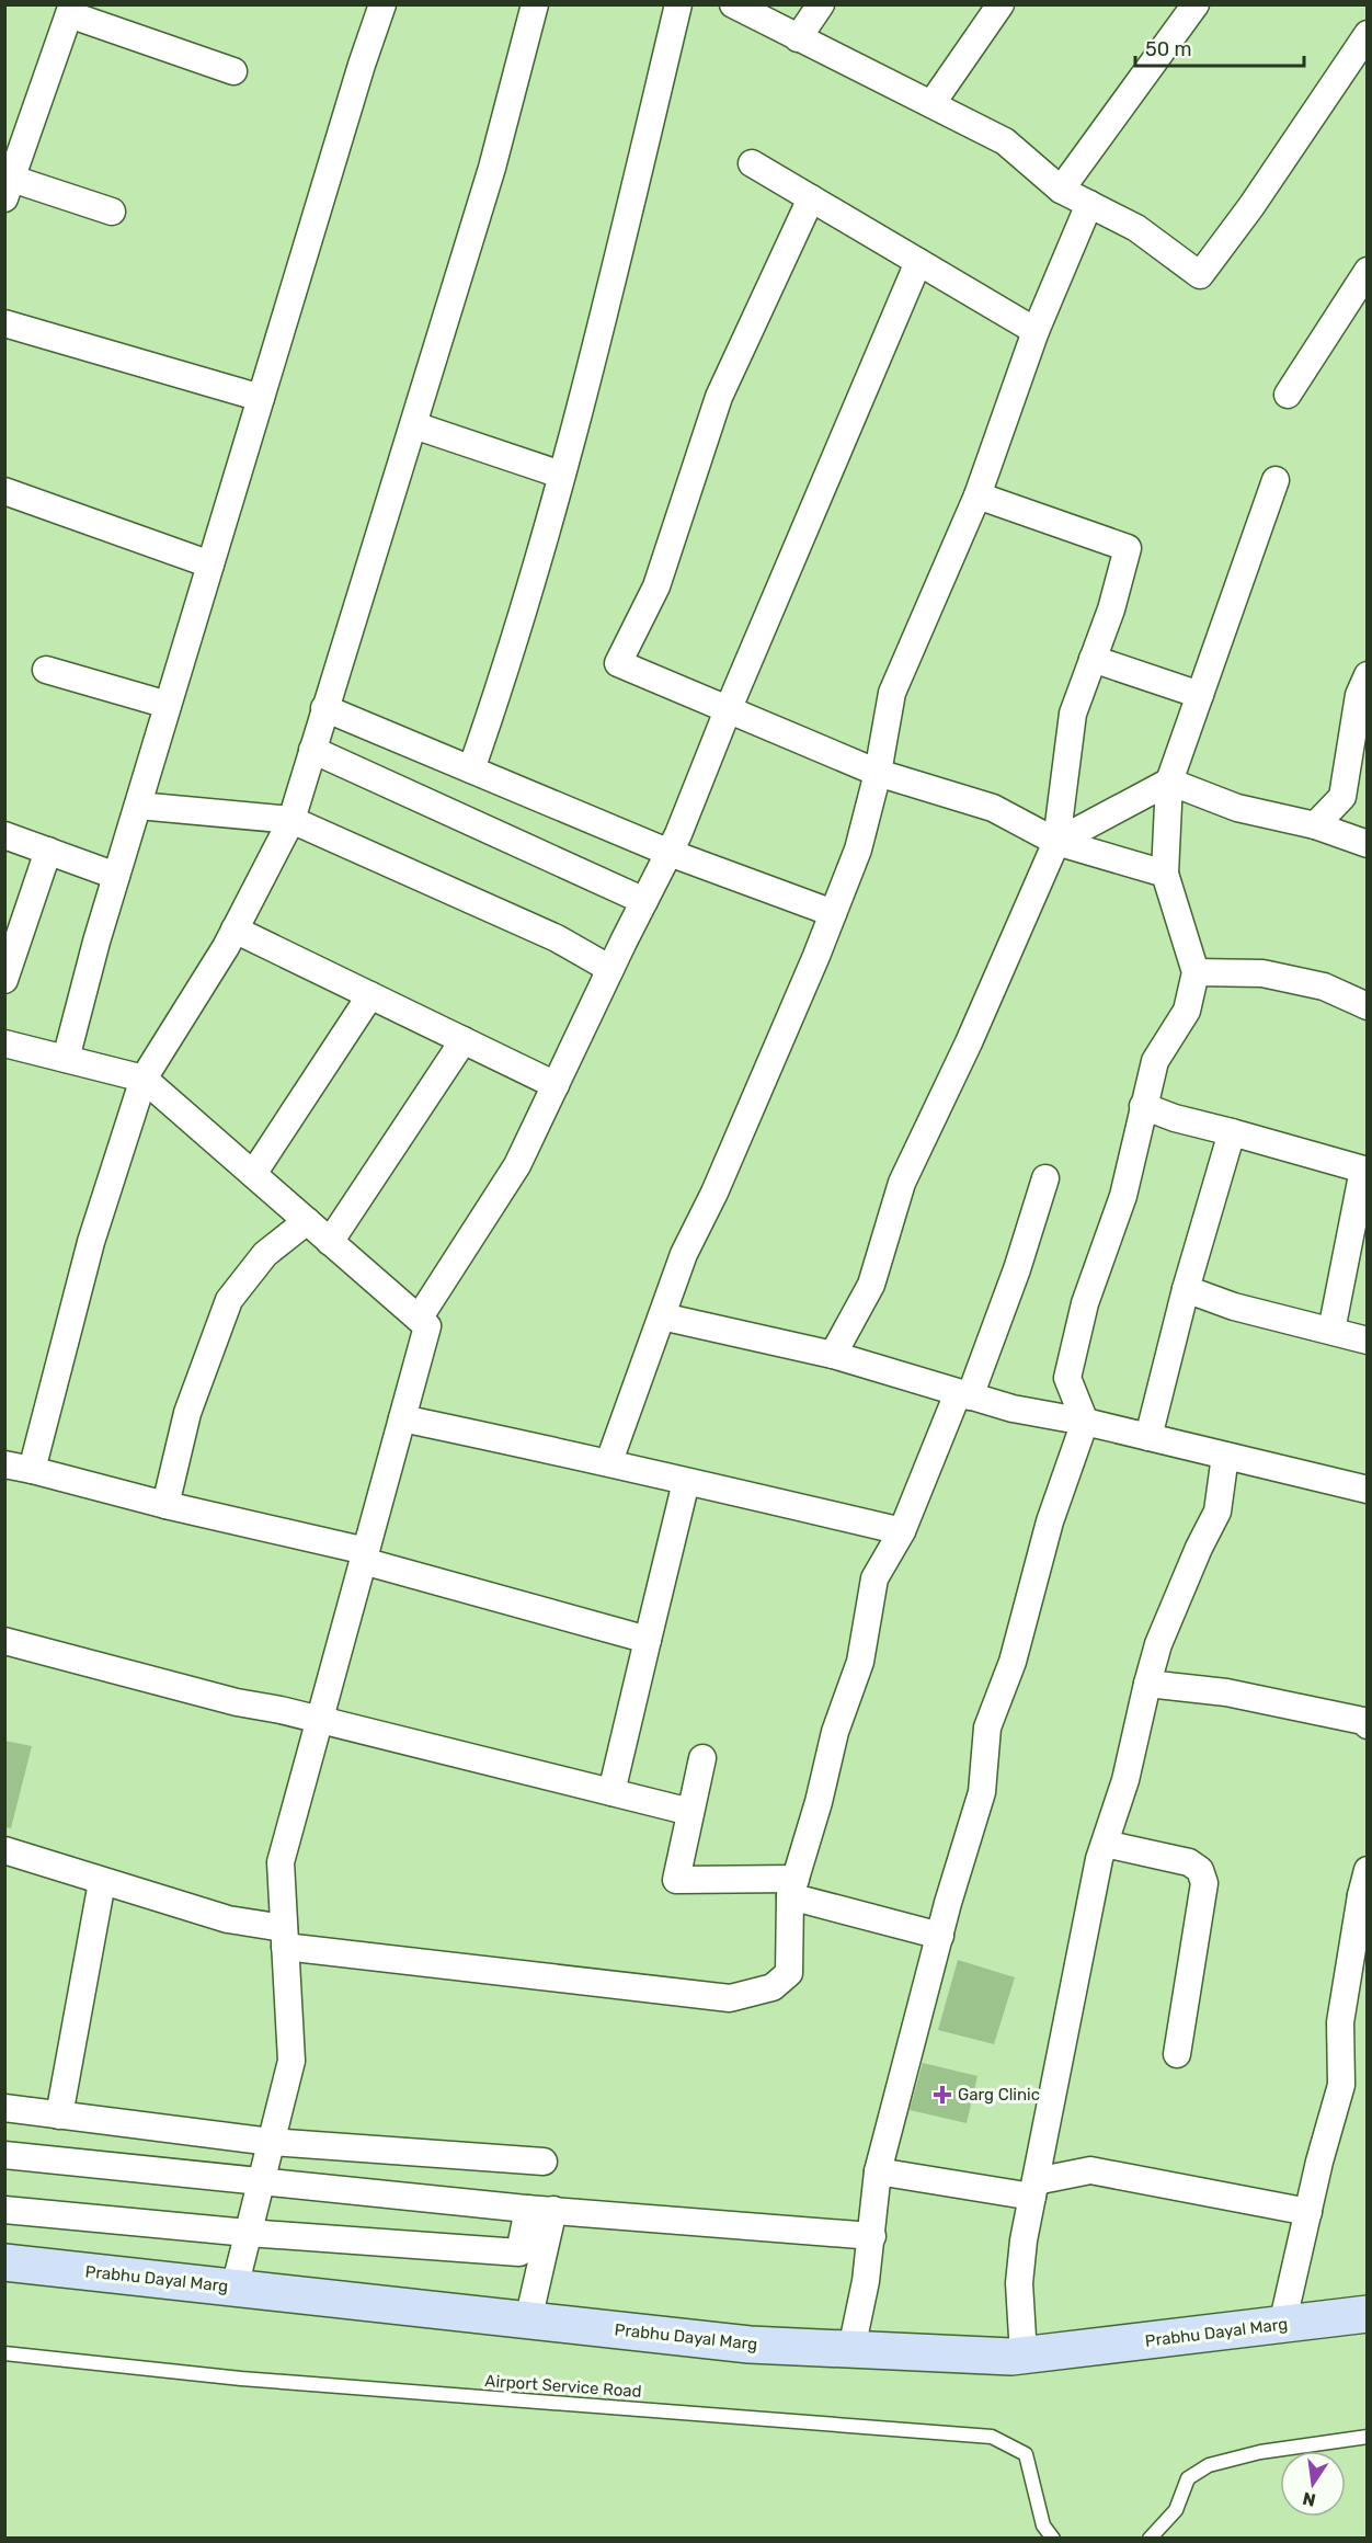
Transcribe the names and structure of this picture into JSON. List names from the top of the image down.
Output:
{
  "streets": {
    "street": ["Prabhu Dayal Marg"],
    "lane": ["Airport Service Road"]
  },
  "places": {
    "health": ["Garg Clinic"]
  },
  "scale_bar": "50 m",
  "north": "bottom"
}
